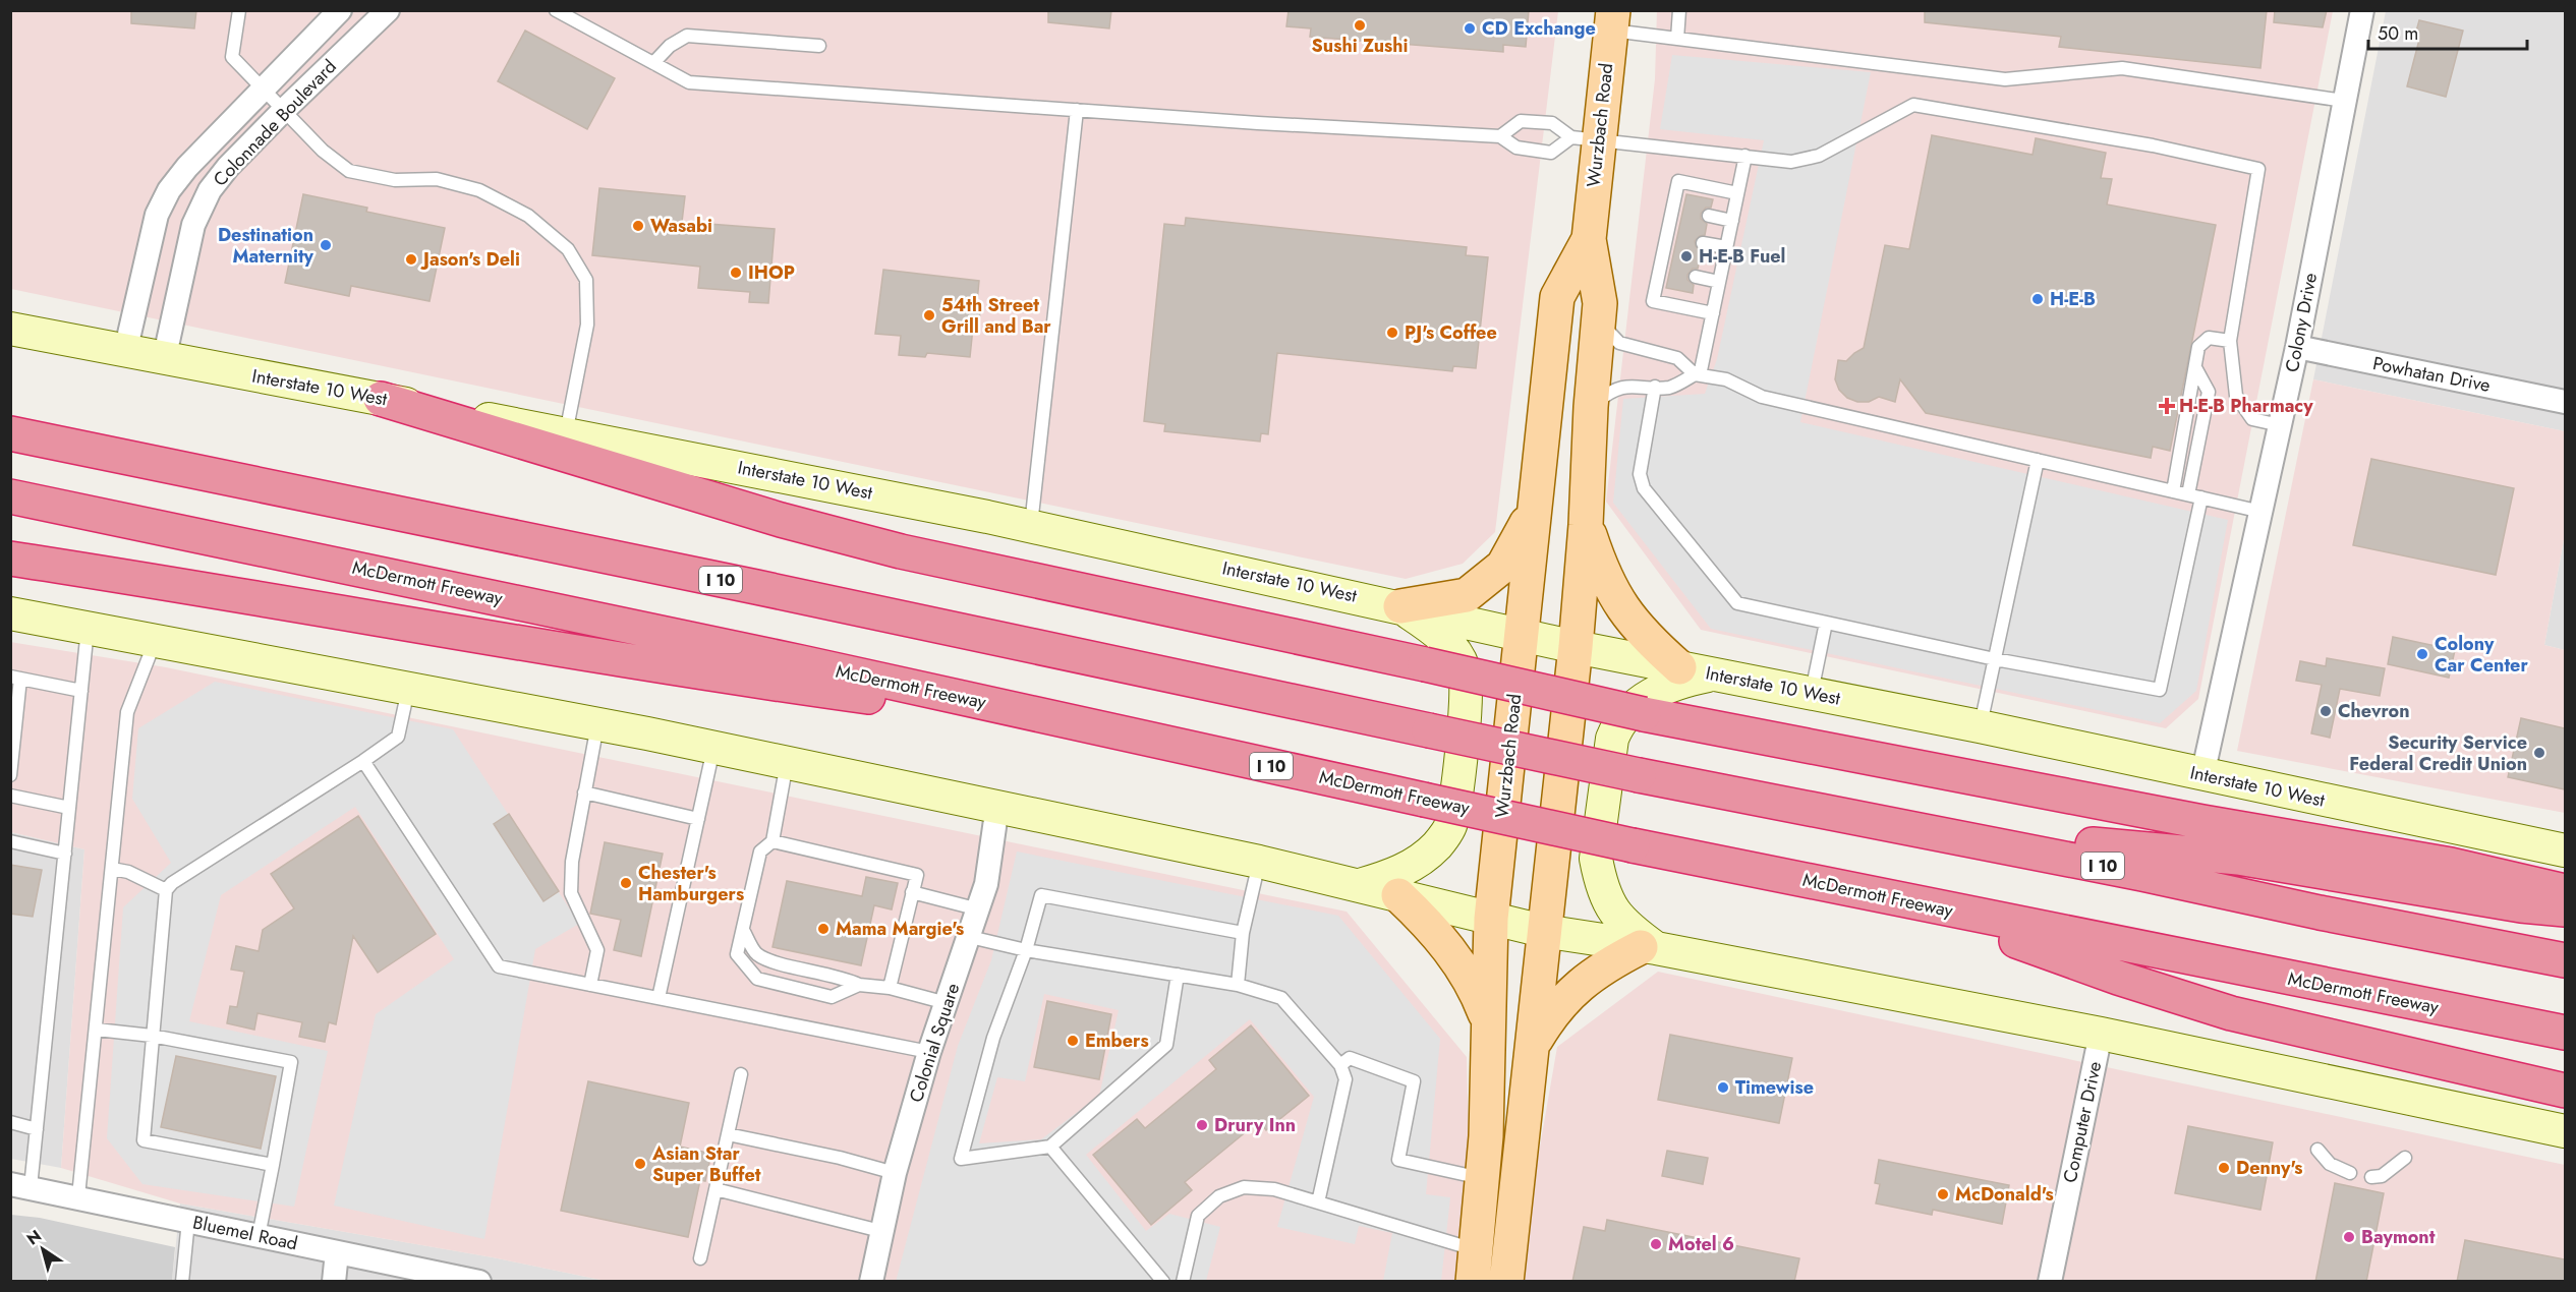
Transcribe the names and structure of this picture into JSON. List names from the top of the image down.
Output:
{
  "streets": {
    "highway": ["I 10", "McDermott Freeway"],
    "main road": ["Wurzbach Road", "Interstate 10 West"],
    "street": [
      "Colonnade Boulevard",
      "Colony Drive",
      "Powhatan Drive",
      "Colonial Square",
      "Computer Drive",
      "Bluemel Road"
    ]
  },
  "crossings": [
    ["Colonnade Boulevard", "Interstate 10 West"],
    ["Wurzbach Road", "Interstate 10 West"],
    ["Colony Drive", "Powhatan Drive"],
    ["Colony Drive", "Interstate 10 West"]
  ],
  "places": {
    "other": [
      "Sushi Zushi",
      "CD Exchange",
      "Wasabi",
      "Destination Maternity",
      "H-E-B Fuel",
      "Jason's Deli",
      "IHOP",
      "H-E-B",
      "54th Street Grill and Bar",
      "PJ's Coffee",
      "Colony Car Center",
      "Chevron",
      "Security Service Federal Credit Union",
      "Chester's Hamburgers",
      "Mama Margie's",
      "Embers",
      "Timewise",
      "Drury Inn",
      "Asian Star Super Buffet",
      "Denny's",
      "McDonald's",
      "Baymont",
      "Motel 6"
    ],
    "health": ["H-E-B Pharmacy"]
  },
  "scale_bar": "50 m",
  "north": "top left"
}
